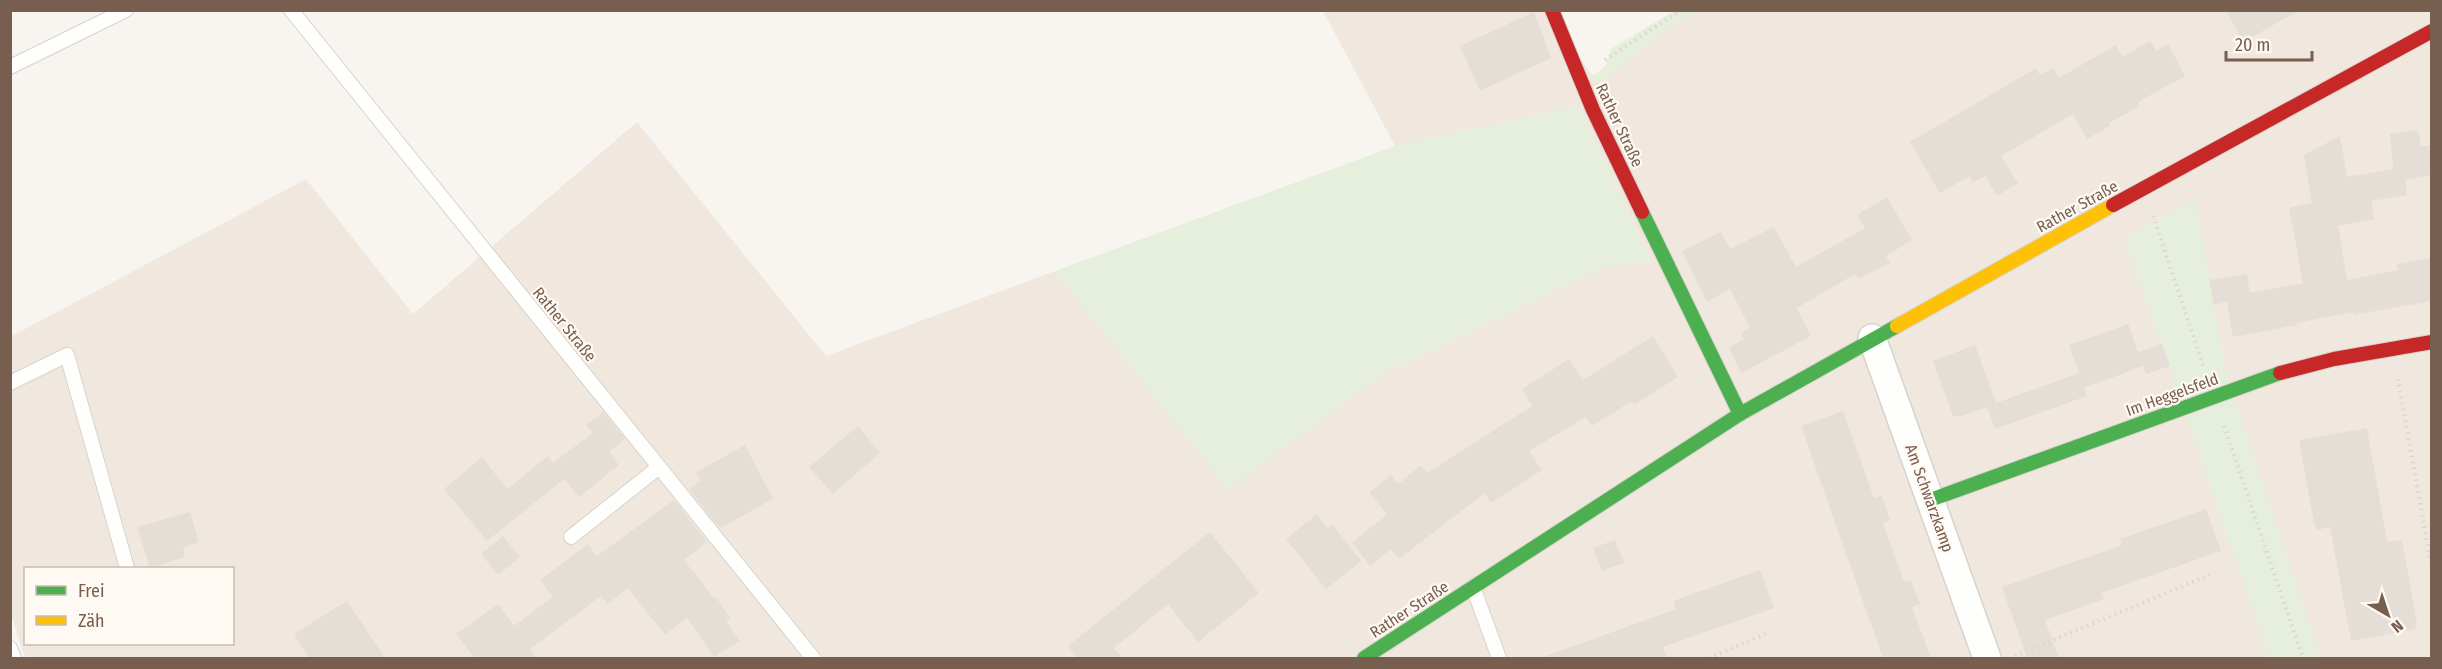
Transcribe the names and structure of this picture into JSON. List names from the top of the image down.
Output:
{
  "streets": {
    "street": ["Rather Straße", "Im Heggelsfeld", "Am Schwarzkamp"]
  },
  "crossings": [
    ["Rather Straße", "Am Schwarzkamp"],
    ["Im Heggelsfeld", "Am Schwarzkamp"]
  ],
  "legend": ["Frei", "Zäh"],
  "scale_bar": "20 m",
  "north": "bottom right"
}
